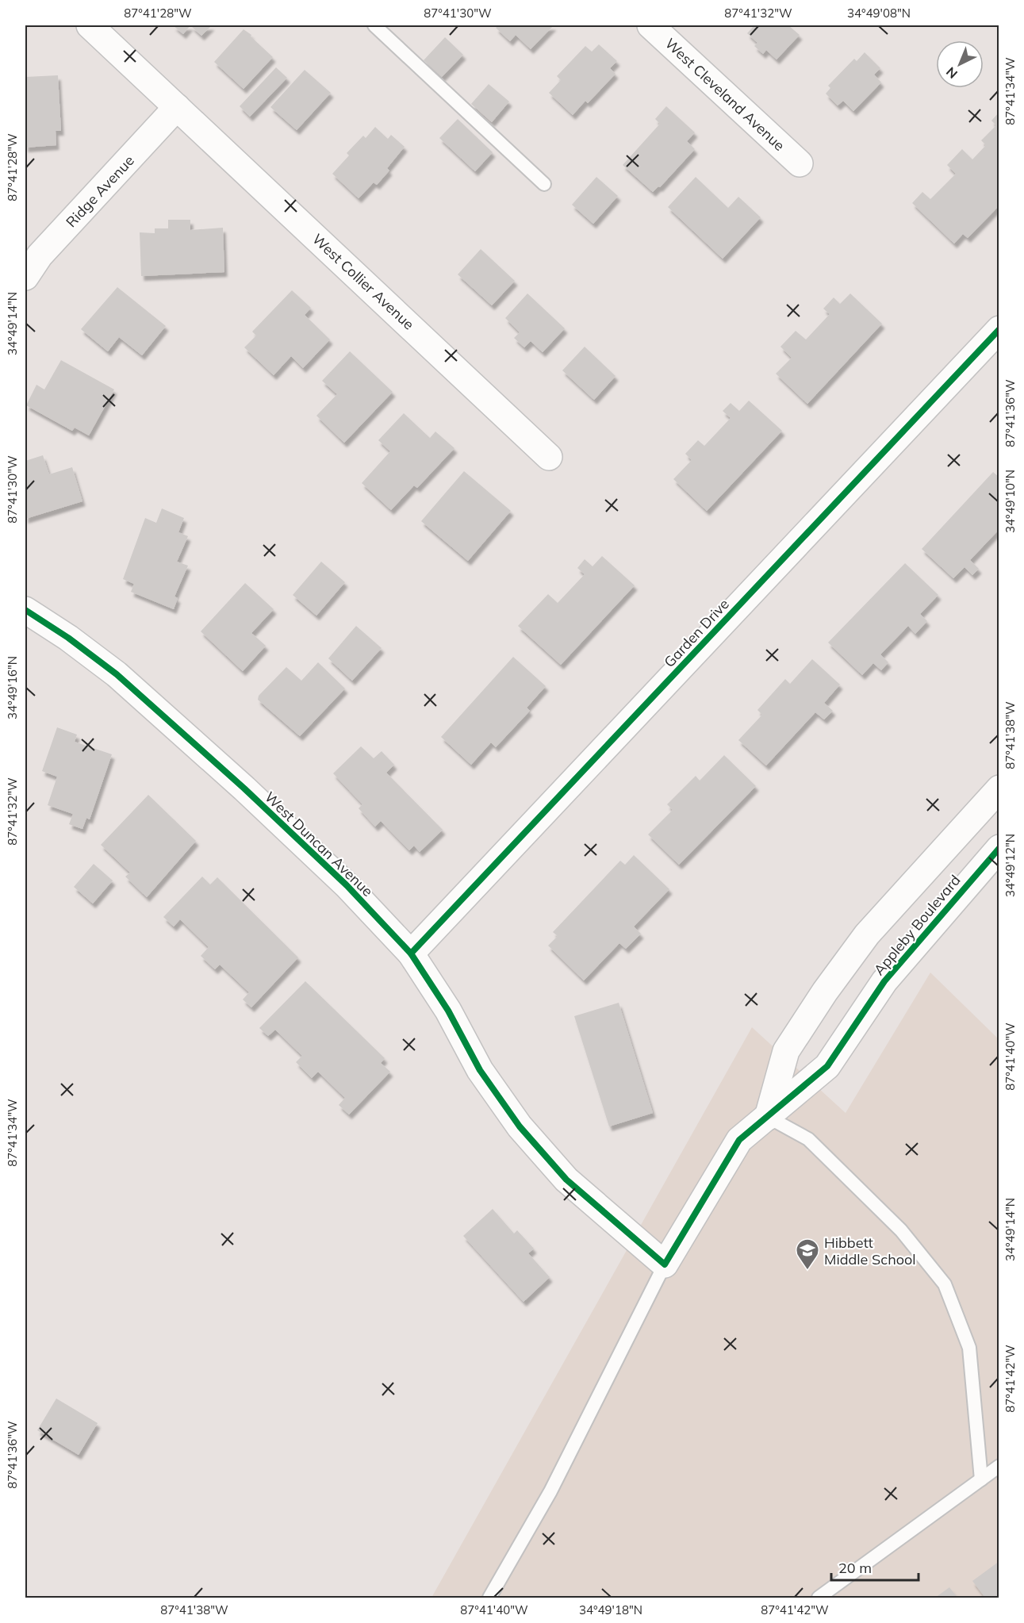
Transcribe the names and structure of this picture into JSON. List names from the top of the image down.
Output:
{
  "streets": {
    "street": [
      "West Cleveland Avenue",
      "Ridge Avenue",
      "West Collier Avenue",
      "Garden Drive",
      "West Duncan Avenue",
      "Appleby Boulevard"
    ]
  },
  "crossings": [
    ["Ridge Avenue", "West Collier Avenue"],
    ["Garden Drive", "West Duncan Avenue"],
    ["West Duncan Avenue", "Appleby Boulevard"]
  ],
  "places": {
    "school or university": ["Hibbett Middle School"]
  },
  "scale_bar": "20 m",
  "north": "bottom left",
  "coordinates": [
    "87°41'28\"W",
    "87°41'30\"W",
    "87°41'32\"W",
    "34°49'08\"N",
    "87°41'34\"W",
    "34°49'14\"N",
    "87°41'36\"W",
    "34°49'10\"N",
    "34°49'16\"N",
    "87°41'38\"W",
    "34°49'12\"N",
    "87°41'40\"W",
    "87°41'42\"W",
    "34°49'18\"N"
  ]
}
